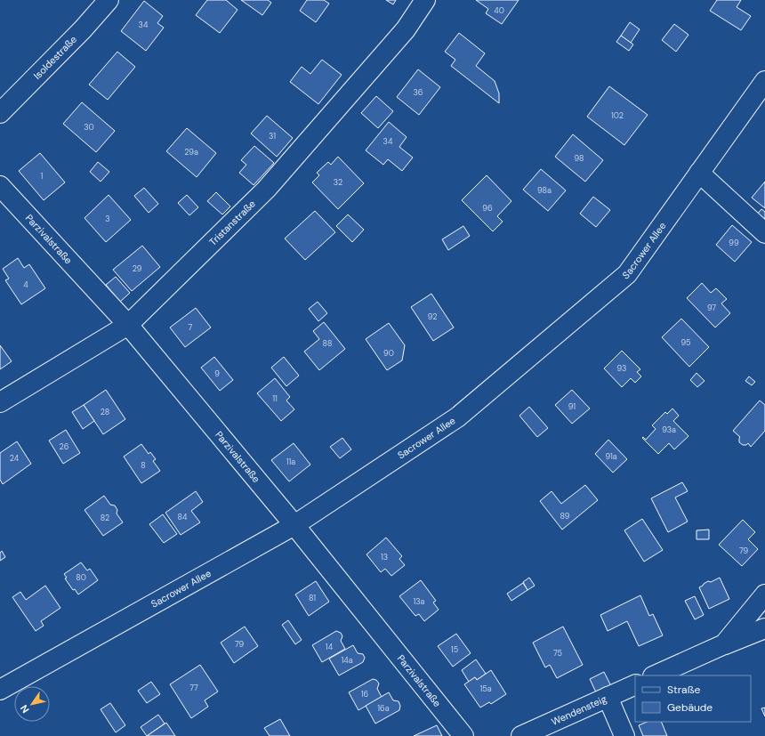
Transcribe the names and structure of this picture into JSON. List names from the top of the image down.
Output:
{
  "streets": {
    "street": [
      "Isoldestraße",
      "Tristanstraße",
      "Parzivalstraße",
      "Sacrower Allee",
      "Wendensteig"
    ]
  },
  "crossings": [
    ["Tristanstraße", "Parzivalstraße"],
    ["Parzivalstraße", "Sacrower Allee"]
  ],
  "house_numbers": [
    "40",
    "34",
    "36",
    "102",
    "30",
    "31",
    "34",
    "29a",
    "98",
    "1",
    "32",
    "98a",
    "96",
    "3",
    "99",
    "29",
    "4",
    "97",
    "92",
    "7",
    "95",
    "88",
    "90",
    "93",
    "9",
    "11",
    "91",
    "28",
    "93a",
    "26",
    "91a",
    "24",
    "11a",
    "8",
    "89",
    "84",
    "82",
    "79",
    "13",
    "80",
    "81",
    "13a",
    "79",
    "14",
    "15",
    "75",
    "14a",
    "77",
    "15a",
    "16",
    "16a"
  ],
  "legend": ["Straße", "Gebäude"],
  "north": "bottom left"
}
